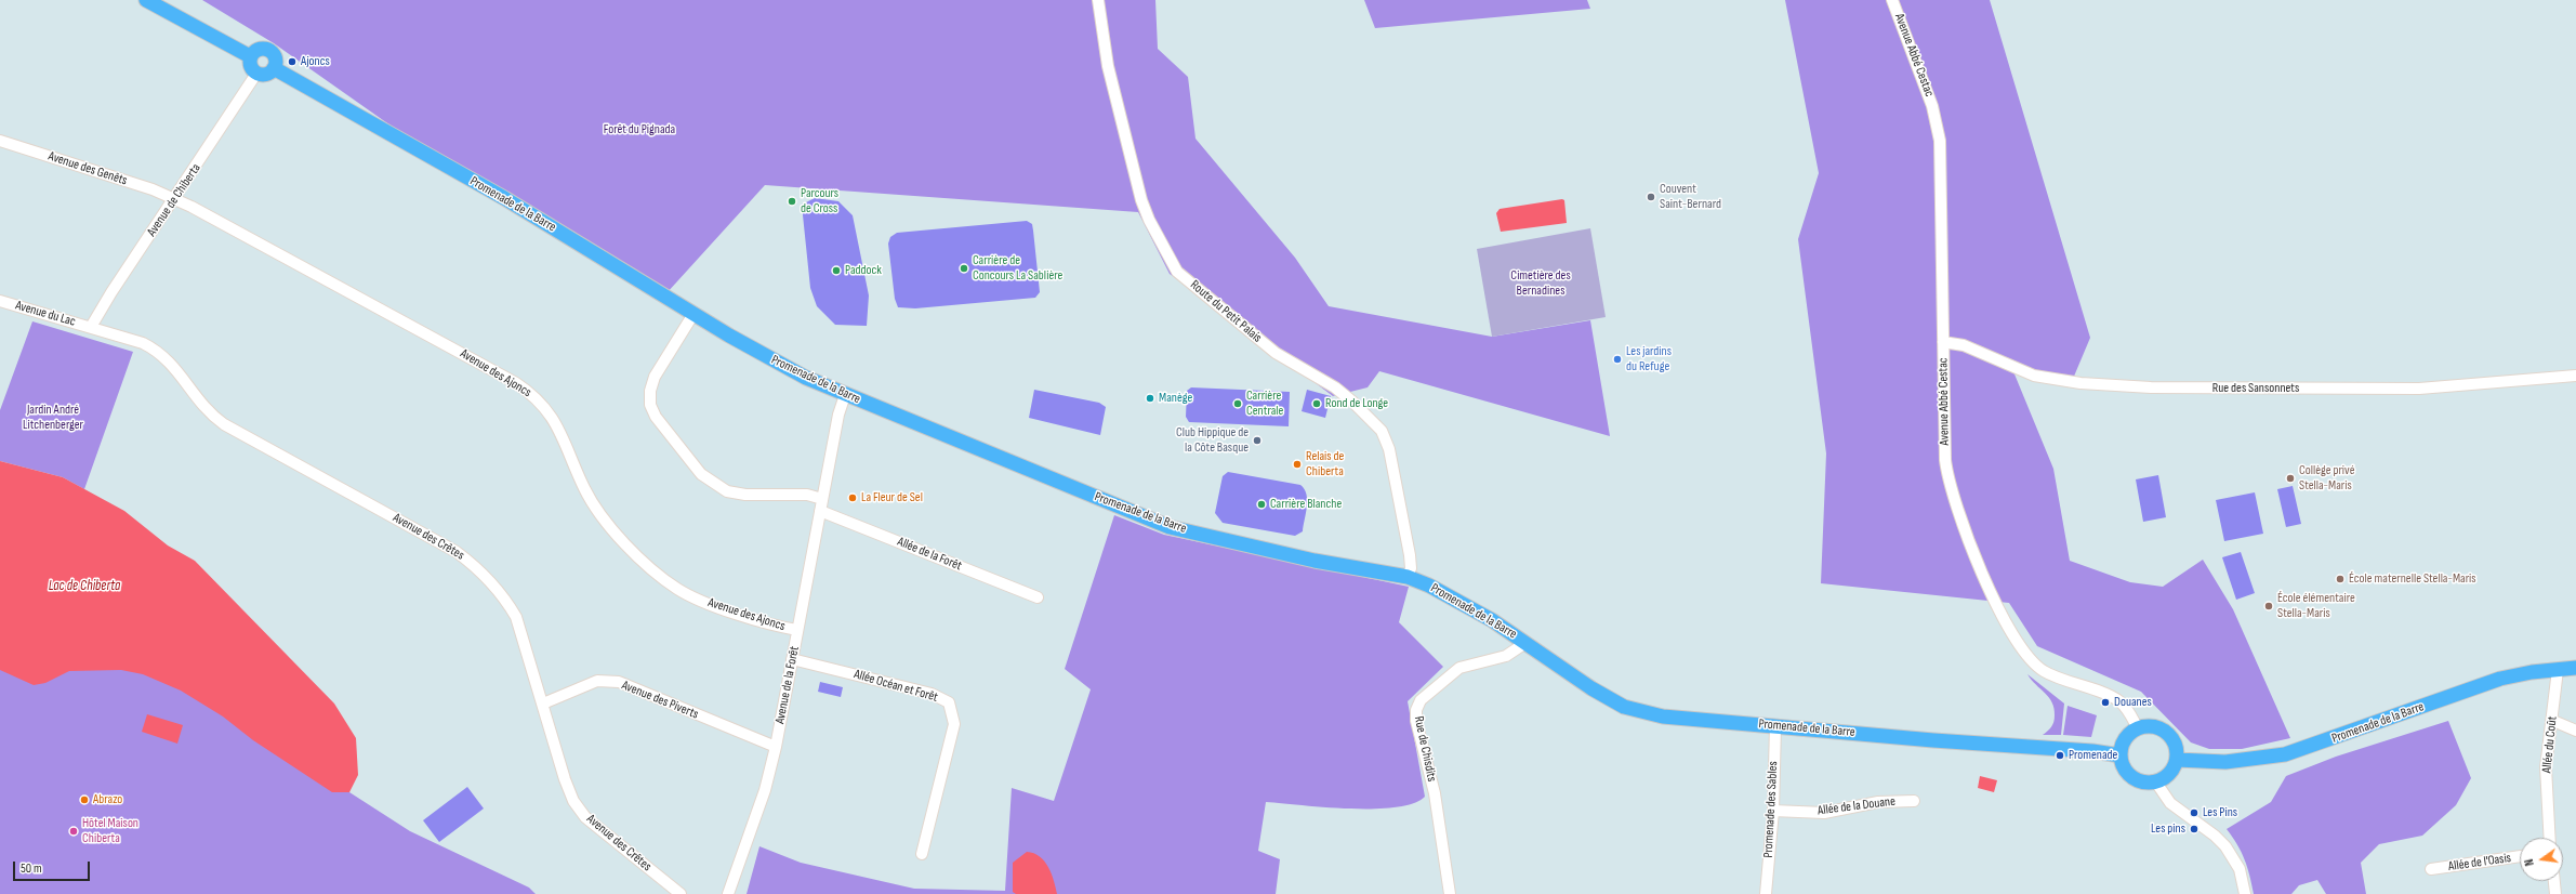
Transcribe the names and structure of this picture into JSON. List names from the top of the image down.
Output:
{
  "streets": {
    "main road": ["Promenade de la Barre"],
    "street": [
      "Avenue Abbé Cestac",
      "Avenue des Genêts",
      "Avenue de Chiberta",
      "Route du Petit Palais",
      "Avenue du Lac",
      "Avenue des Ajoncs",
      "Rue des Sansonnets",
      "Avenue des Crêtes",
      "Allée de la Forêt",
      "Avenue de la Forêt",
      "Allée Océan et Forêt",
      "Avenue des Piverts",
      "Allée du Coût",
      "Rue de Chisdits",
      "Allée de la Douane",
      "Promenade des Sables",
      "Allée de l'Oasis"
    ]
  },
  "crossings": [
    ["Avenue Abbé Cestac", "Promenade de la Barre"],
    ["Avenue Abbé Cestac", "Rue des Sansonnets"],
    ["Avenue des Genêts", "Avenue de Chiberta"],
    ["Avenue des Genêts", "Avenue des Ajoncs"],
    ["Avenue de Chiberta", "Promenade de la Barre"],
    ["Avenue de Chiberta", "Avenue du Lac"],
    ["Avenue de Chiberta", "Avenue des Ajoncs"],
    ["Avenue de Chiberta", "Avenue des Crêtes"],
    ["Promenade de la Barre", "Route du Petit Palais"],
    ["Promenade de la Barre", "Avenue de la Forêt"],
    ["Promenade de la Barre", "Allée du Coût"],
    ["Promenade de la Barre", "Rue de Chisdits"],
    ["Promenade de la Barre", "Promenade des Sables"],
    ["Avenue du Lac", "Avenue des Crêtes"],
    ["Avenue des Ajoncs", "Avenue de la Forêt"],
    ["Avenue des Crêtes", "Avenue des Piverts"],
    ["Allée de la Forêt", "Avenue de la Forêt"],
    ["Avenue de la Forêt", "Allée Océan et Forêt"],
    ["Avenue de la Forêt", "Avenue des Piverts"],
    ["Allée de la Douane", "Promenade des Sables"]
  ],
  "water": ["Lac de Chiberta"],
  "parks": ["Forêt du Pignada", "Cimetière des Bernadines", "Jardin André Litchenberger"],
  "places": [
    "Ajoncs",
    "Couvent Saint-Bernard",
    "Parcours de Cross",
    "Carrière de Concours La Sablière",
    "Paddock",
    "Les jardins du Refuge",
    "Manège",
    "Carrière Centrale",
    "Rond de Longe",
    "Club Hippique de la Côte Basque",
    "Relais de Chiberta",
    "Collège privé Stella-Maris",
    "La Fleur de Sel",
    "Carrière Blanche",
    "École maternelle Stella-Maris",
    "École élémentaire Stella-Maris",
    "Douanes",
    "Promenade",
    "Abrazo",
    "Les Pins",
    "Les pins",
    "Hôtel Maison Chiberta"
  ],
  "scale_bar": "50 m",
  "north": "left"
}
